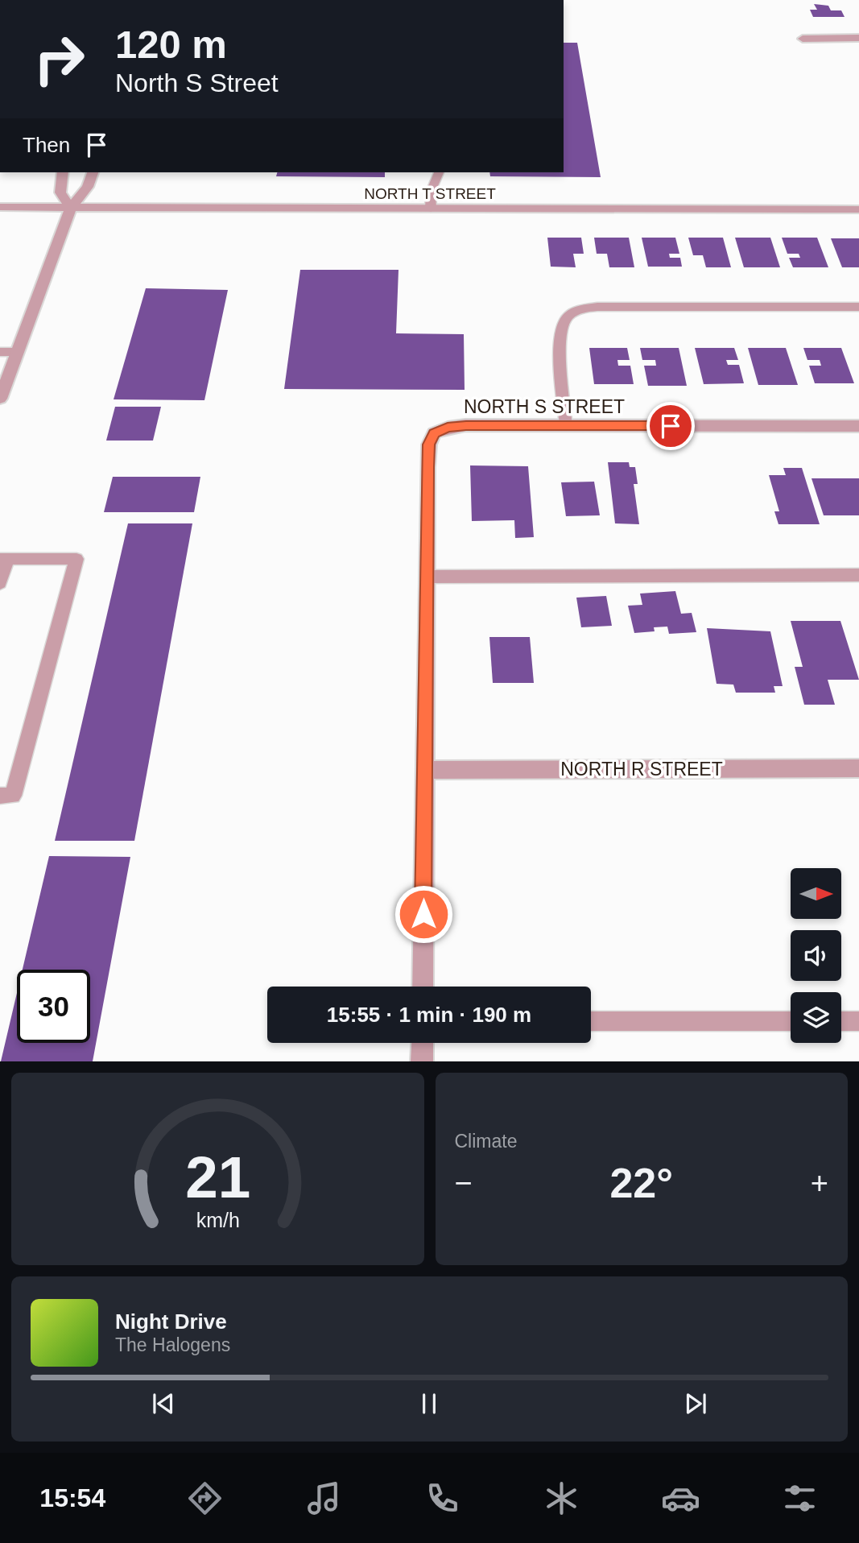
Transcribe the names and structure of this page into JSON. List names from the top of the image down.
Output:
{
  "streets": {
    "street": ["NORTH T STREET", "NORTH S STREET", "NORTH R STREET"]
  },
  "north": "right",
  "page": {
    "turn": ["120 m", "North S Street"],
    "then": "Then",
    "limit": "30",
    "trip": "15:55 · 1 min · 190 m",
    "tile": "Climate",
    "heat": ["−", "22°", "+"],
    "song": ["Night Drive", "The Halogens"],
    "tabs": "15:54",
    "gauge": ["21", "km/h"]
  }
}
